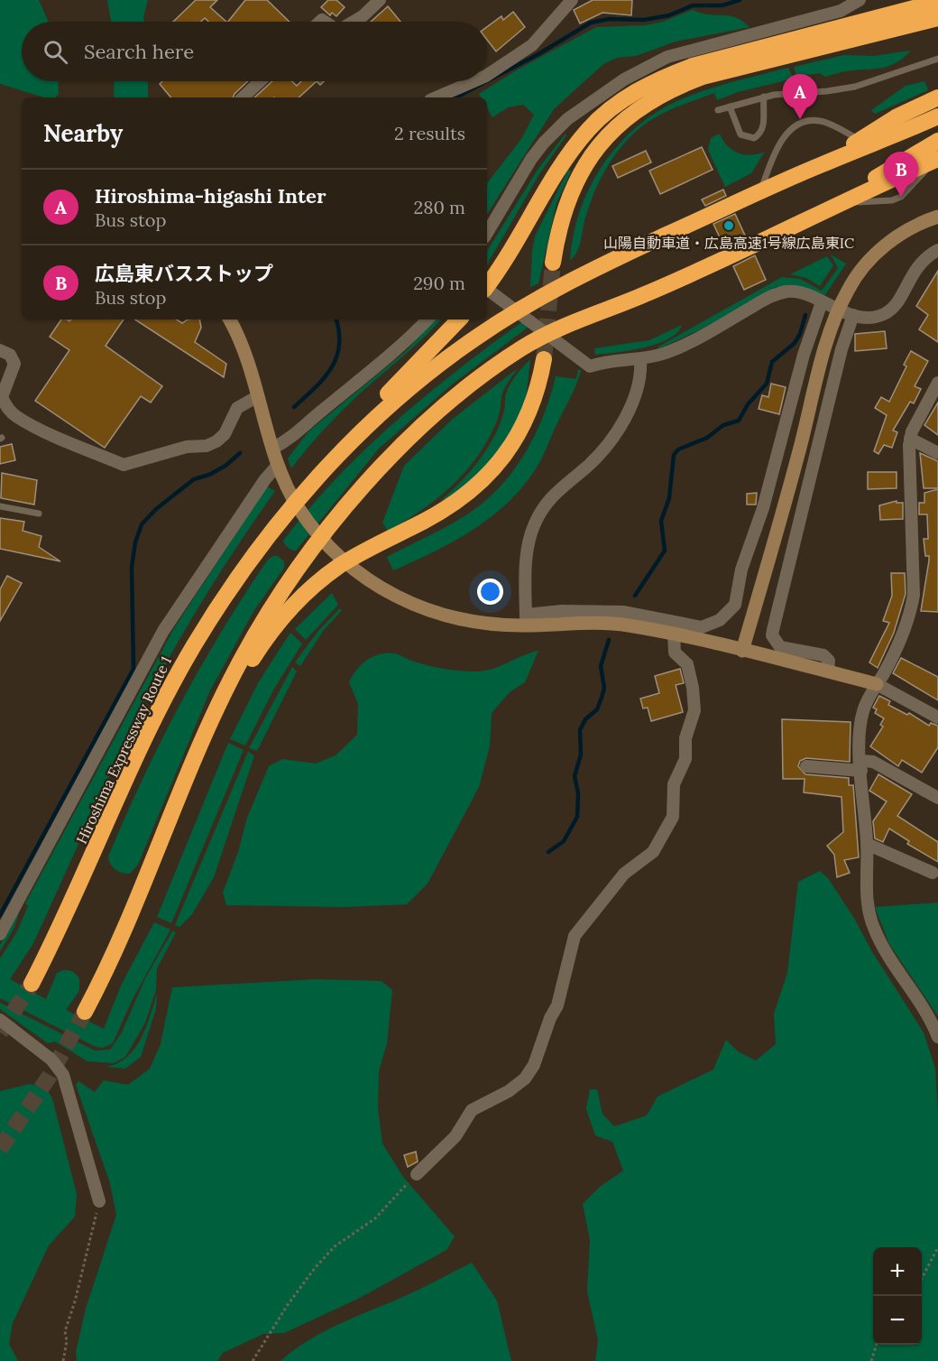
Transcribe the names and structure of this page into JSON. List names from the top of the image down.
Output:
{
  "streets": {
    "highway": ["Hiroshima Expressway Route 1"]
  },
  "places": ["山陽自動車道・広島高速1号線広島東IC"],
  "page": {
    "search": "Search here",
    "pins": ["A", "B"],
    "heading": ["Nearby", "2 results"],
    "list": [
      {
        "mark": "A",
        "name": "Hiroshima-higashi Inter",
        "note": "Bus stop",
        "value": "280 m"
      },
      {
        "mark": "B",
        "name": "広島東バスストップ",
        "note": "Bus stop",
        "value": "290 m"
      }
    ],
    "map_buttons": ["+", "−"]
  }
}
